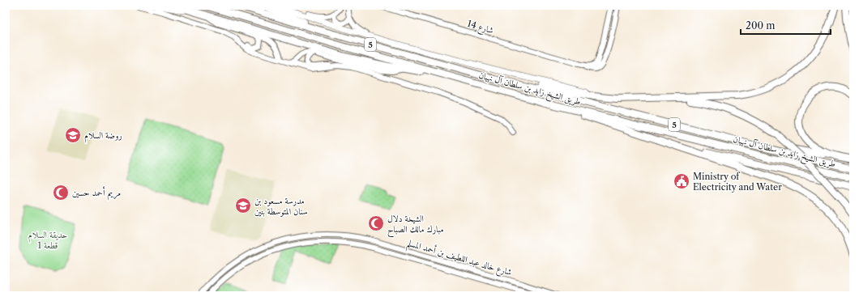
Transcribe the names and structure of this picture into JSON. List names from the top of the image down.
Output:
{
  "streets": {
    "highway": ["5", "طريق الشيخ زايد بن سلطان آل نهيان"],
    "street": ["شارع 14", "شارع خالد عبد اللطيف بن أحمد المسلم"]
  },
  "crossings": [
    ["5", "طريق الشيخ زايد بن سلطان آل نهيان"]
  ],
  "parks": ["حديقة السلام قطعة 1"],
  "places": {
    "school or university": ["روضة السلام", "مدرسة مسعود بن سنان المتوسطة بنين"],
    "public building": ["Ministry of Electricity and Water"],
    "mosque": ["مريم أحمد حسين", "الشيخة دلال مبارك مالك الصباح"]
  },
  "scale_bar": "200 m"
}
